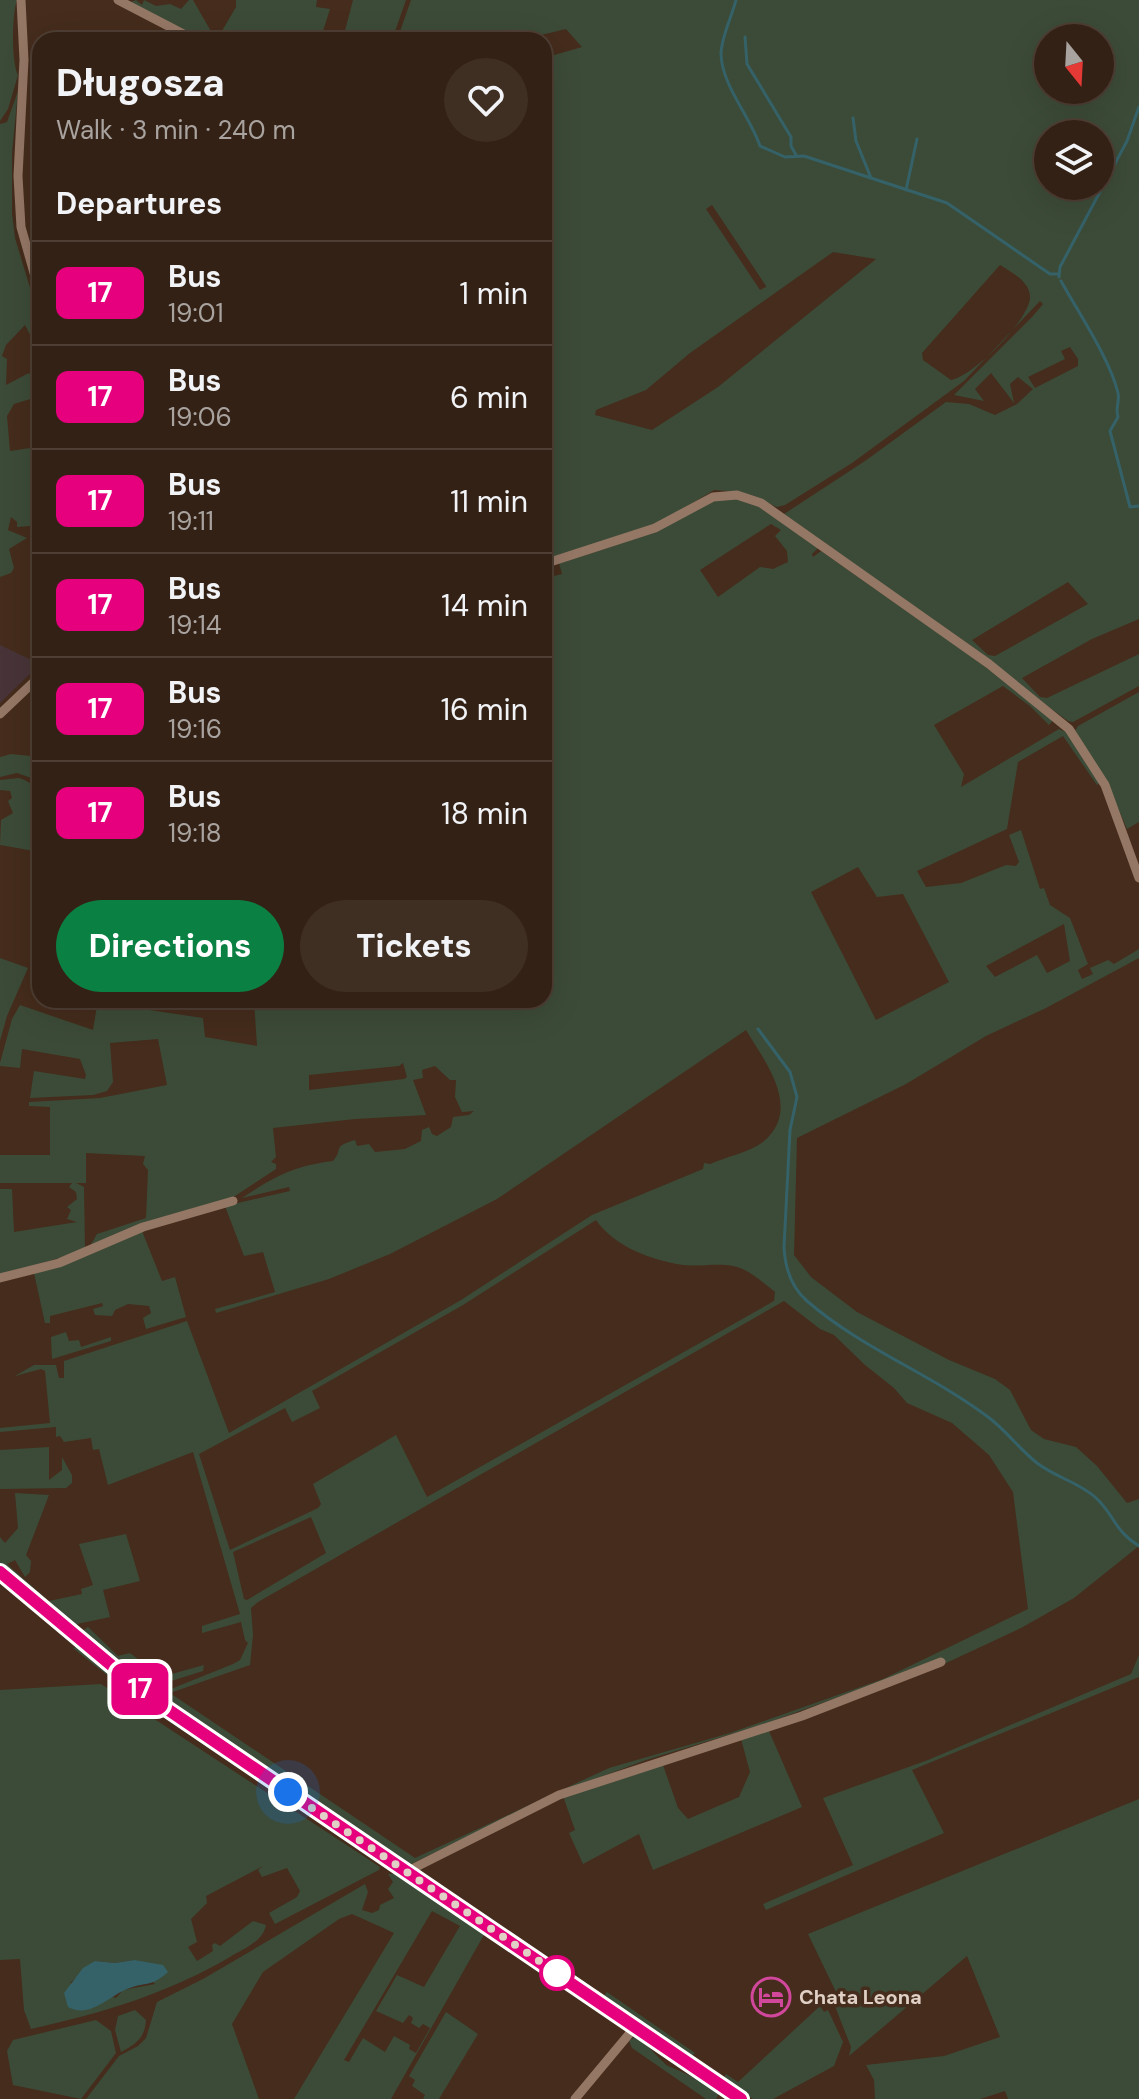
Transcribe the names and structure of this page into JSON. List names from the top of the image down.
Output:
{
  "places": {
    "hotel": ["Chata Leona"]
  },
  "lines": ["bus line 17"],
  "north": "bottom",
  "page": {
    "on_map": "17",
    "heading": [
      ["Długosza", "Walk · 3 min · 240 m"],
      "Departures"
    ],
    "list": [
      {
        "mark": "17",
        "name": "Bus",
        "note": "19:01",
        "value": "1 min"
      },
      {
        "mark": "17",
        "name": "Bus",
        "note": "19:06",
        "value": "6 min"
      },
      {
        "mark": "17",
        "name": "Bus",
        "note": "19:11",
        "value": "11 min"
      },
      {
        "mark": "17",
        "name": "Bus",
        "note": "19:14",
        "value": "14 min"
      },
      {
        "mark": "17",
        "name": "Bus",
        "note": "19:16",
        "value": "16 min"
      },
      {
        "mark": "17",
        "name": "Bus",
        "note": "19:18",
        "value": "18 min"
      }
    ],
    "buttons": ["Directions", "Tickets"]
  }
}
